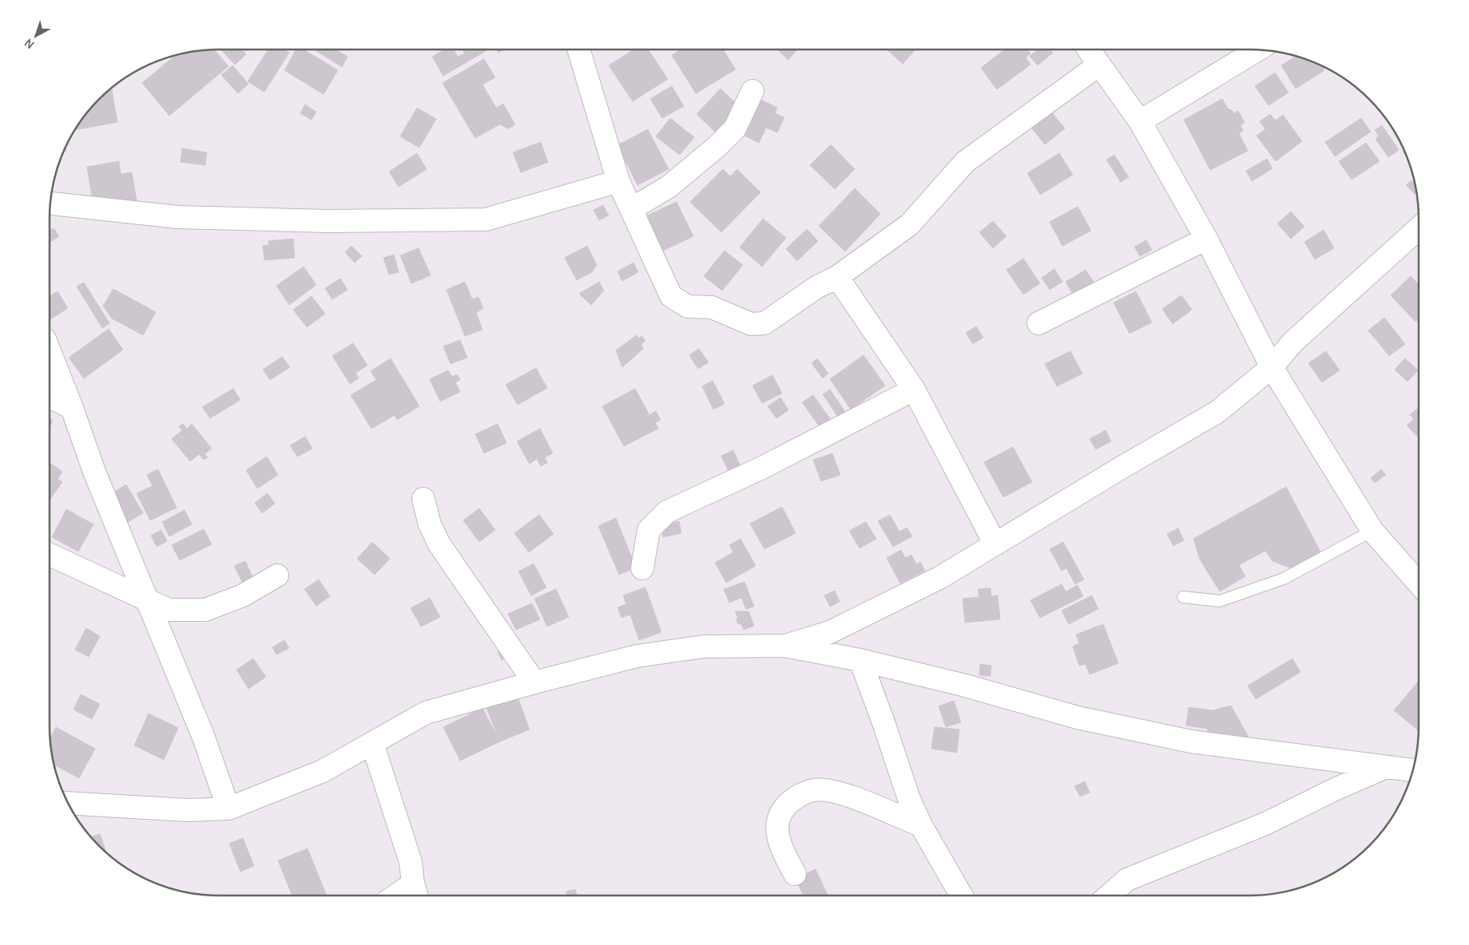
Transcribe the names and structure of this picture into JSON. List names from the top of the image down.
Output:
{
  "north": "bottom left"
}
